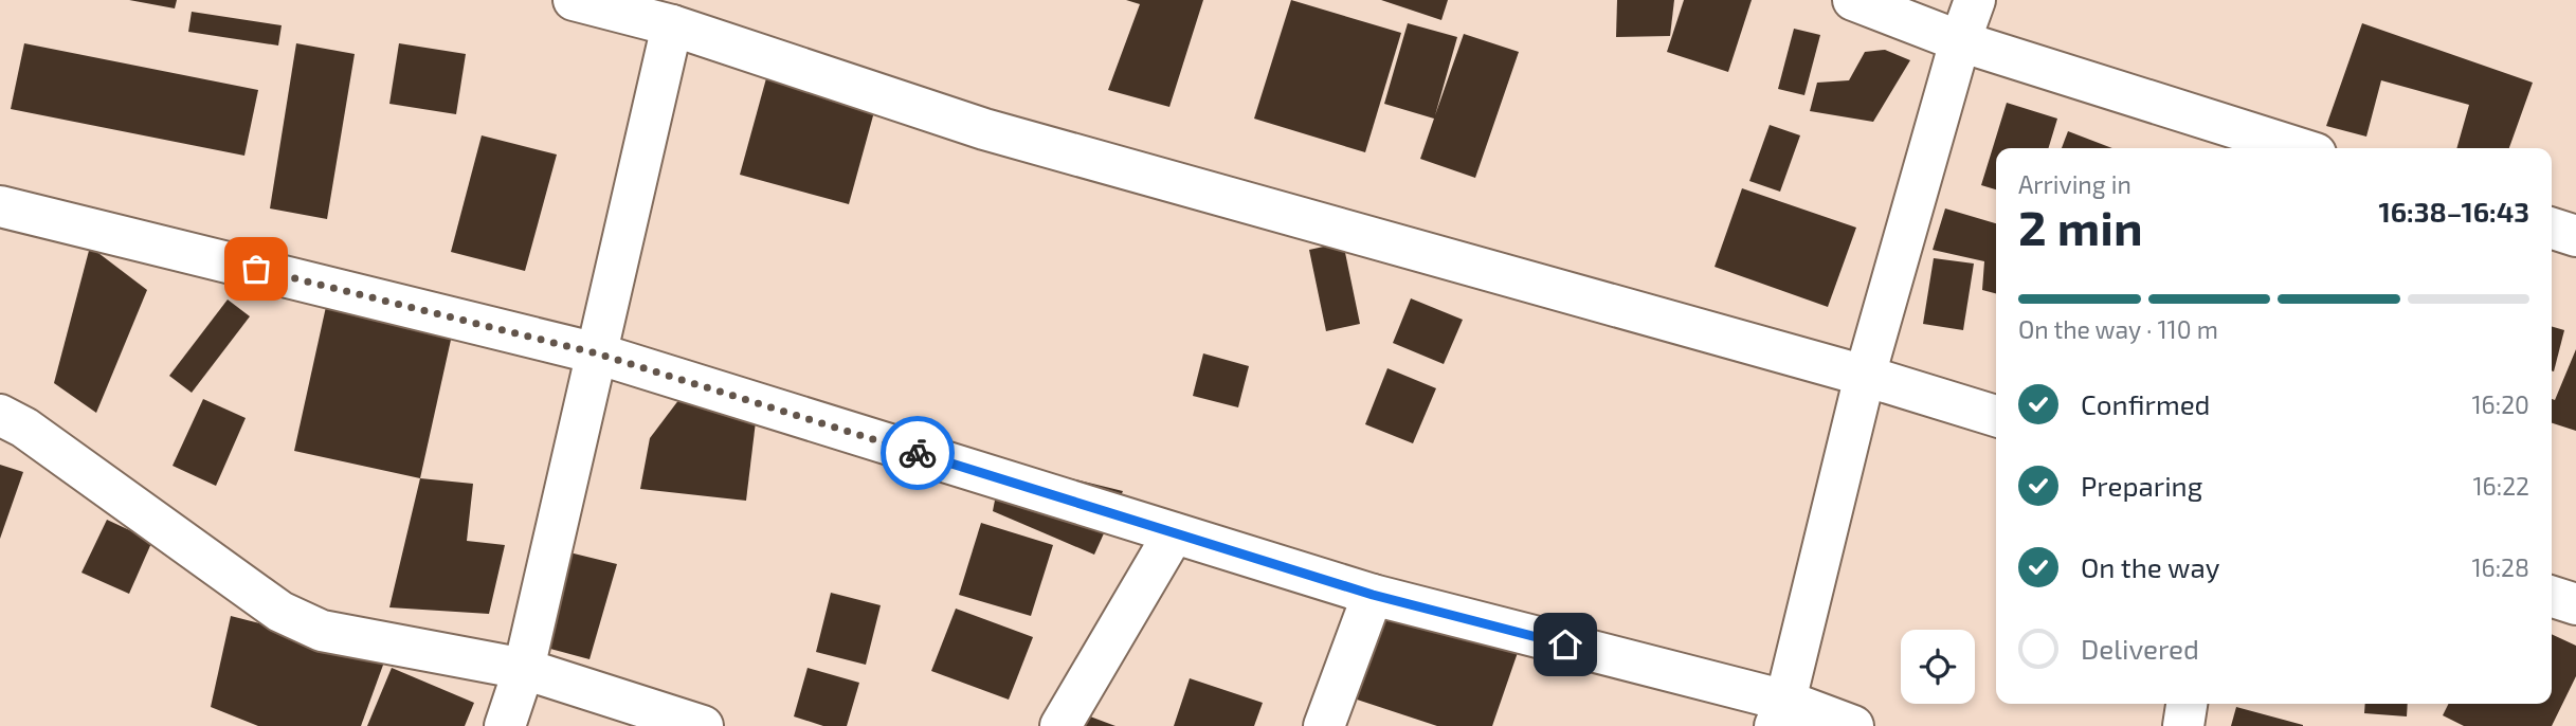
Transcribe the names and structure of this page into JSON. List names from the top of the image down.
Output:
{
  "page": {
    "heading": ["2 min", "Arriving in", "16:38–16:43"],
    "bar": "On the way · 110 m",
    "list": [
      ["Confirmed", "16:20"],
      ["Preparing", "16:22"],
      ["On the way", "16:28"],
      "Delivered"
    ]
  }
}
